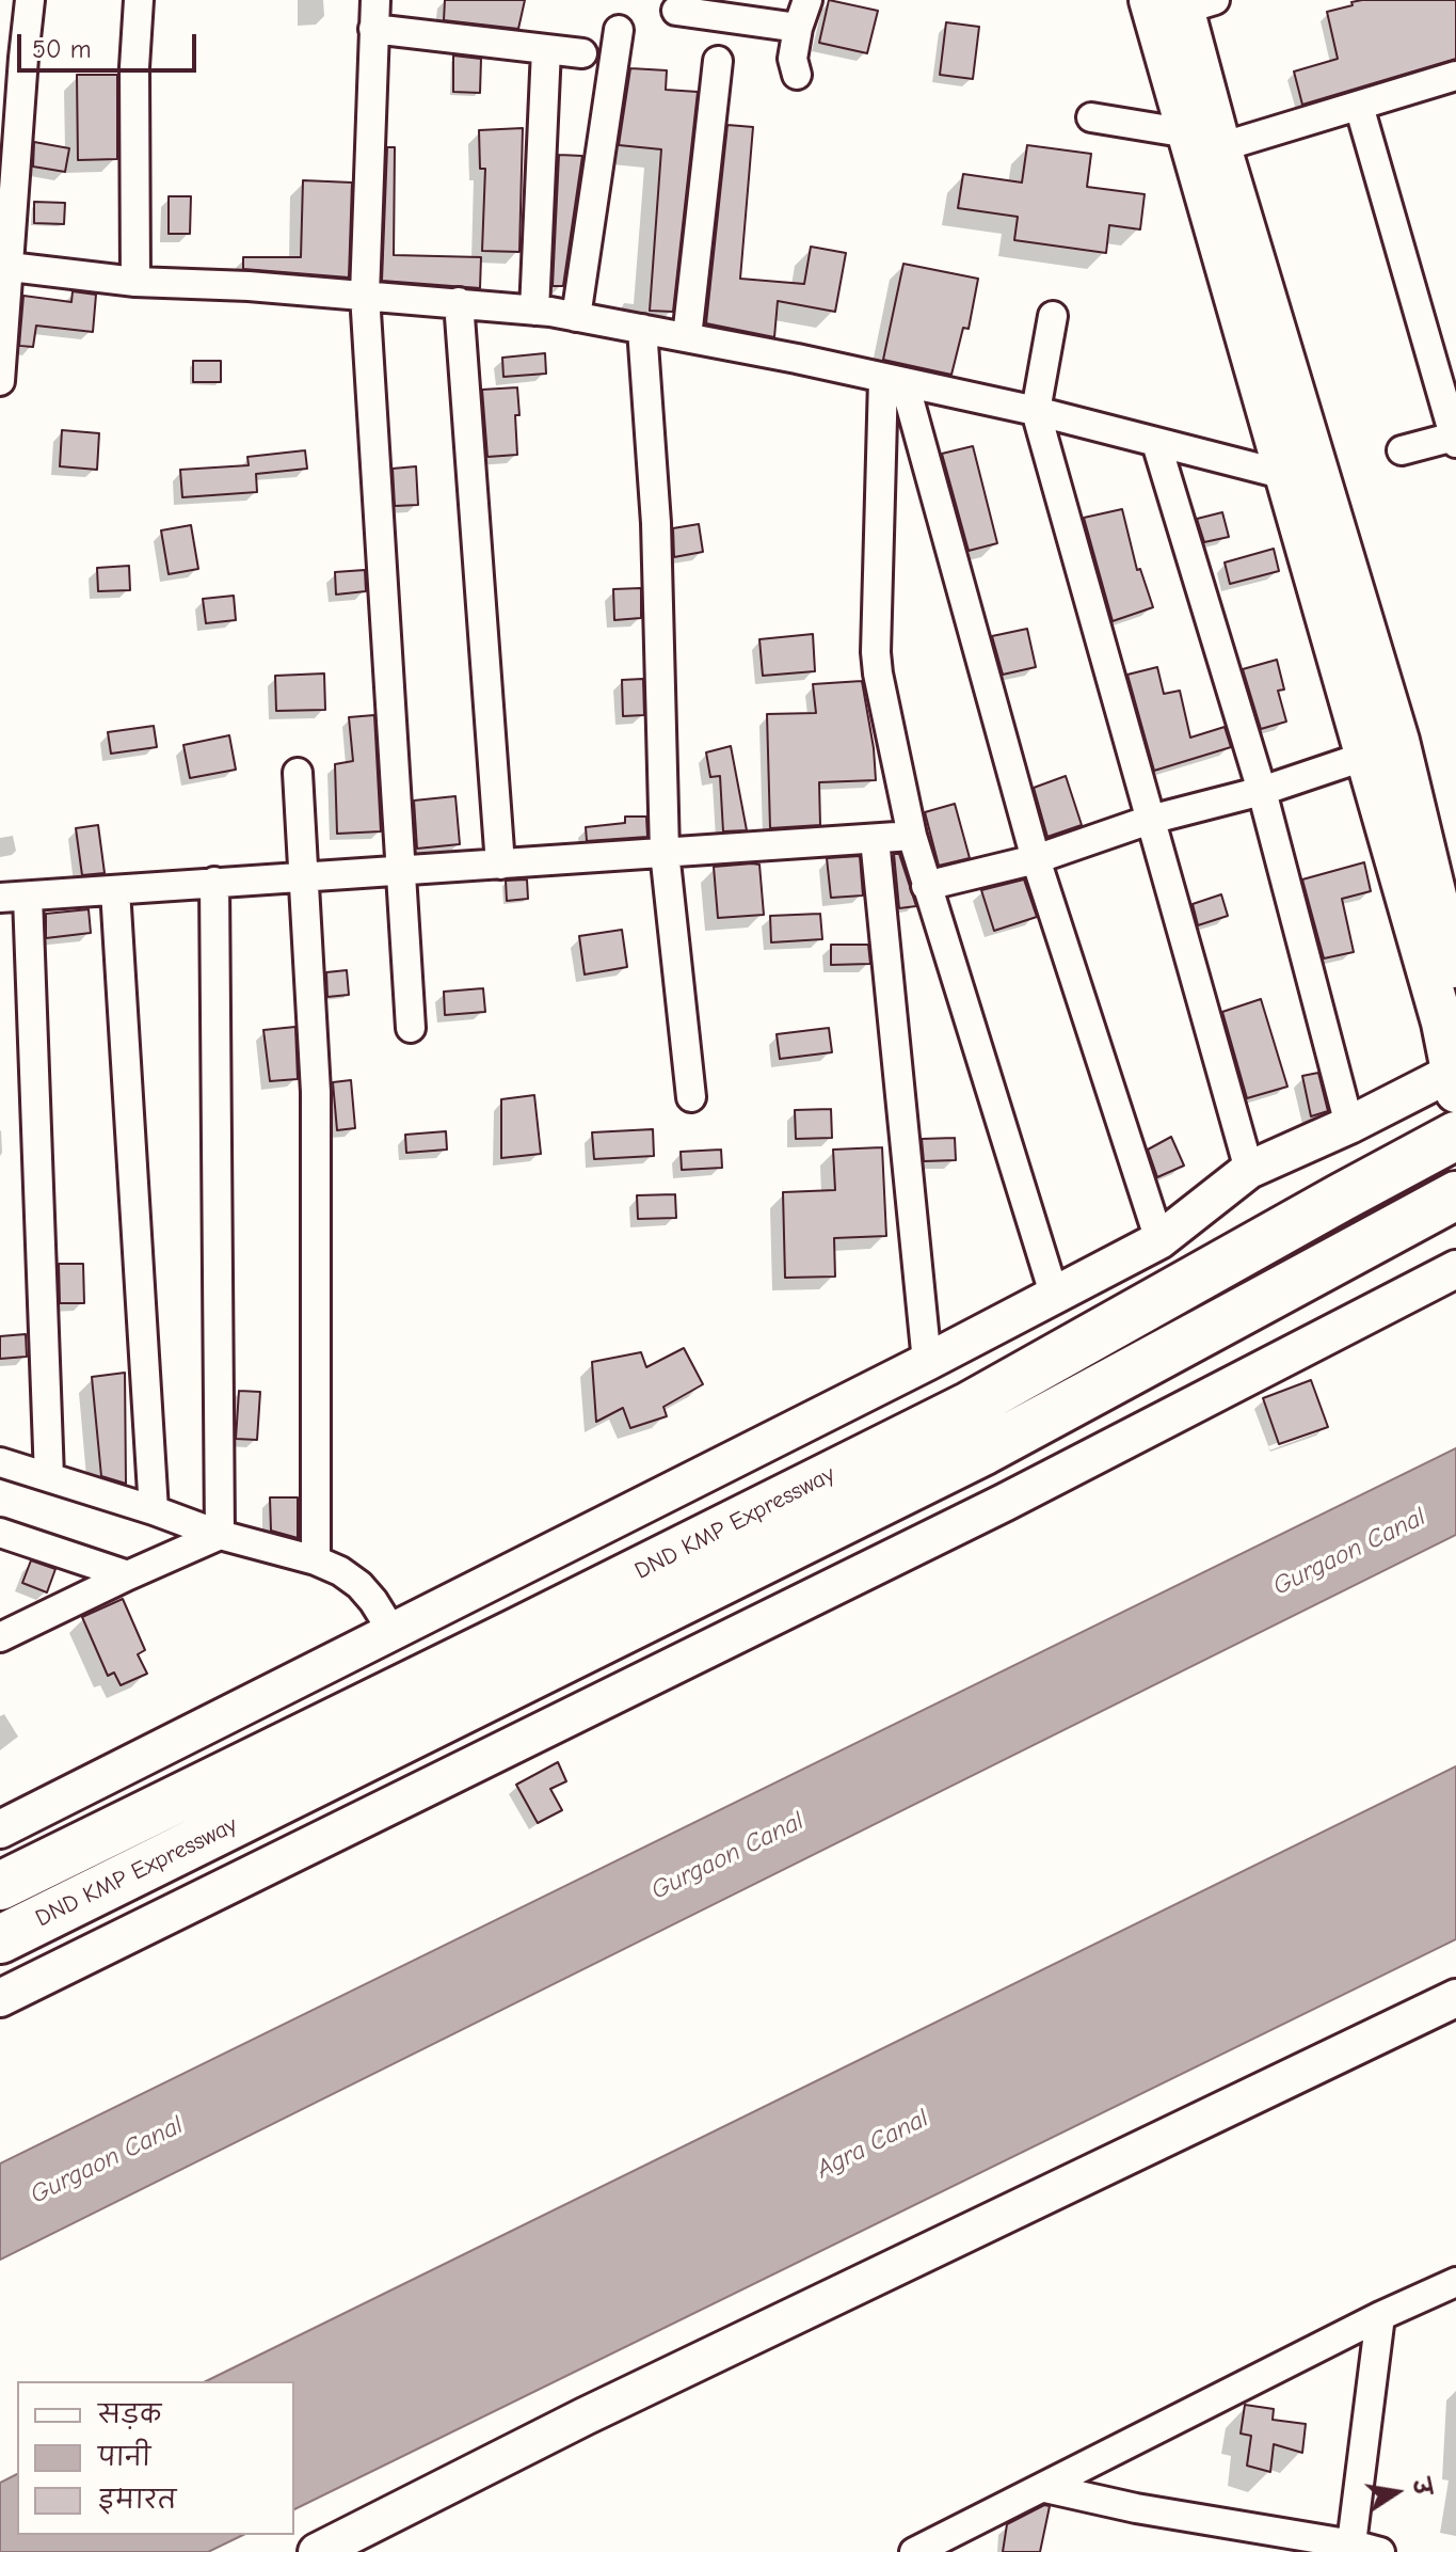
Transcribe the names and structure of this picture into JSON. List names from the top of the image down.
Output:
{
  "streets": {
    "highway": ["DND KMP Expressway"]
  },
  "water": ["Gurgaon Canal", "Agra Canal"],
  "legend": ["सड़क", "पानी", "इमारत"],
  "scale_bar": "50 m",
  "north": "right"
}
